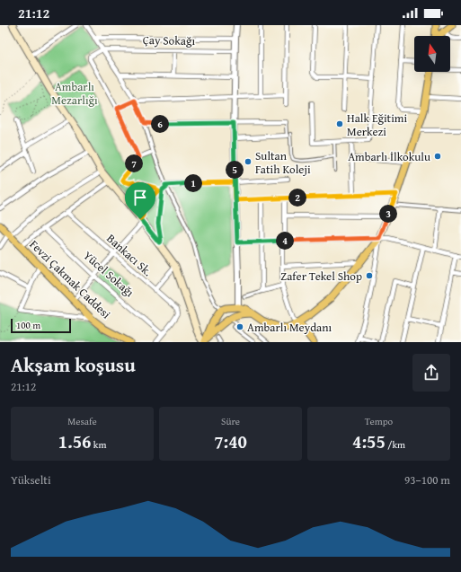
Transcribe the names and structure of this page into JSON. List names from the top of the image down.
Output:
{
  "streets": {
    "main road": ["Fevzi Çakmak Caddesi"],
    "street": ["Çay Sokağı", "Bankacı Sk.", "Yücel Sokağı"]
  },
  "crossings": [
    ["Bankacı Sk.", "Yücel Sokağı"]
  ],
  "parks": ["Ambarlı Mezarlığı"],
  "places": [
    "Halk Eğitimi Merkezi",
    "Ambarlı İlkokulu",
    "Sultan Fatih Koleji",
    "Zafer Tekel Shop",
    "Ambarlı Meydanı"
  ],
  "scale_bar": "100 m",
  "north": "top",
  "page": {
    "status": "21:12",
    "pins": [
      "6",
      "7",
      "5",
      "1",
      "2",
      "3",
      "4"
    ],
    "scale": "100 m",
    "heading": ["Akşam koşusu", "21:12"],
    "stats": [
      ["Mesafe", "1.56 km"],
      ["Süre", "7:40"],
      ["Tempo", "4:55 /km"]
    ],
    "chart": ["Yükselti", "93–100 m"]
  }
}
